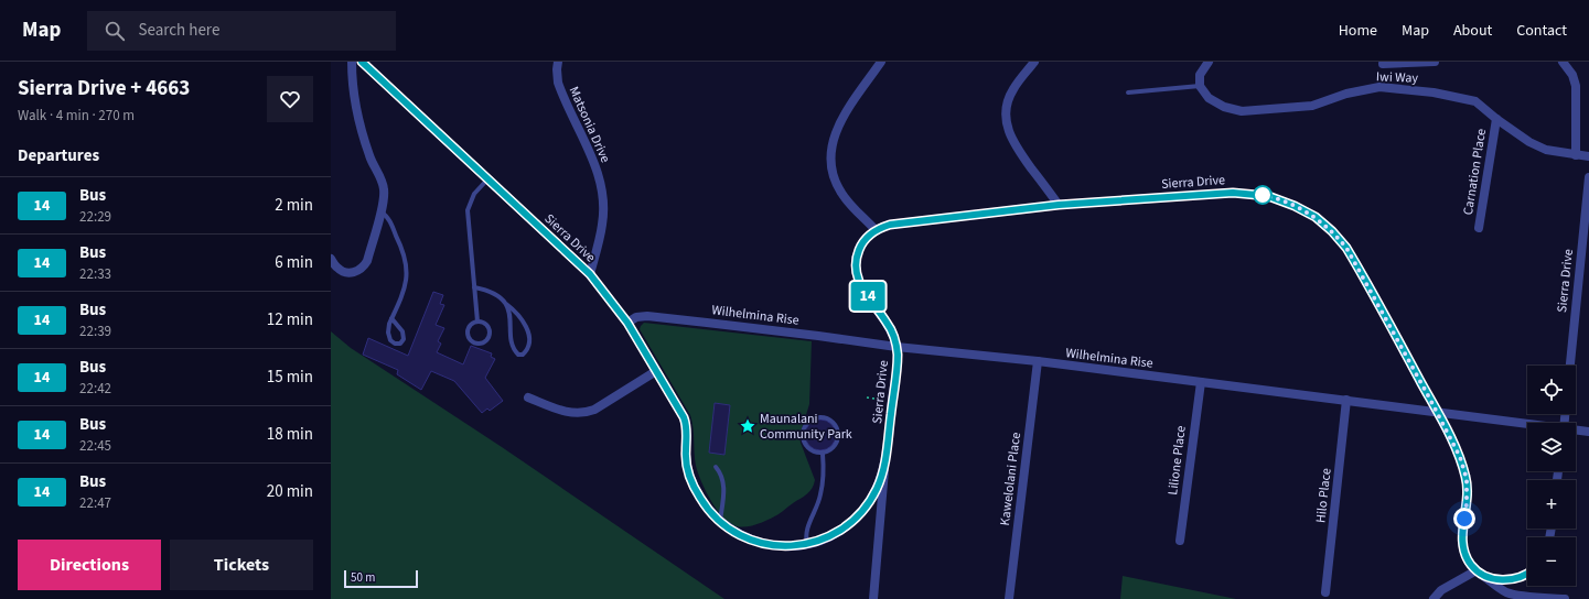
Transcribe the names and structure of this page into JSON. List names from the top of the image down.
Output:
{
  "streets": {
    "street": [
      "Iwi Way",
      "Matsonia Drive",
      "Carnation Place",
      "Sierra Drive",
      "Wilhelmina Rise",
      "Lilione Place",
      "Kawelolani Place",
      "Hilo Place"
    ]
  },
  "crossings": [
    ["Iwi Way", "Carnation Place"],
    ["Matsonia Drive", "Sierra Drive"],
    ["Sierra Drive", "Wilhelmina Rise"],
    ["Wilhelmina Rise", "Lilione Place"],
    ["Wilhelmina Rise", "Kawelolani Place"],
    ["Wilhelmina Rise", "Hilo Place"]
  ],
  "places": {
    "place": ["Maunalani Community Park"]
  },
  "lines": ["bus line 14"],
  "scale_bar": "50 m",
  "page": {
    "header": "Map",
    "search": "Search here",
    "nav": [
      "Home",
      "Map",
      "About",
      "Contact"
    ],
    "heading": [
      ["Sierra Drive + 4663", "Walk · 4 min · 270 m"],
      "Departures"
    ],
    "on_map": "14",
    "list": [
      {
        "mark": "14",
        "name": "Bus",
        "note": "22:29",
        "value": "2 min"
      },
      {
        "mark": "14",
        "name": "Bus",
        "note": "22:33",
        "value": "6 min"
      },
      {
        "mark": "14",
        "name": "Bus",
        "note": "22:39",
        "value": "12 min"
      },
      {
        "mark": "14",
        "name": "Bus",
        "note": "22:42",
        "value": "15 min"
      },
      {
        "mark": "14",
        "name": "Bus",
        "note": "22:45",
        "value": "18 min"
      },
      {
        "mark": "14",
        "name": "Bus",
        "note": "22:47",
        "value": "20 min"
      }
    ],
    "map_buttons": ["+", "−"],
    "buttons": ["Directions", "Tickets"],
    "scale": "50 m"
  }
}
